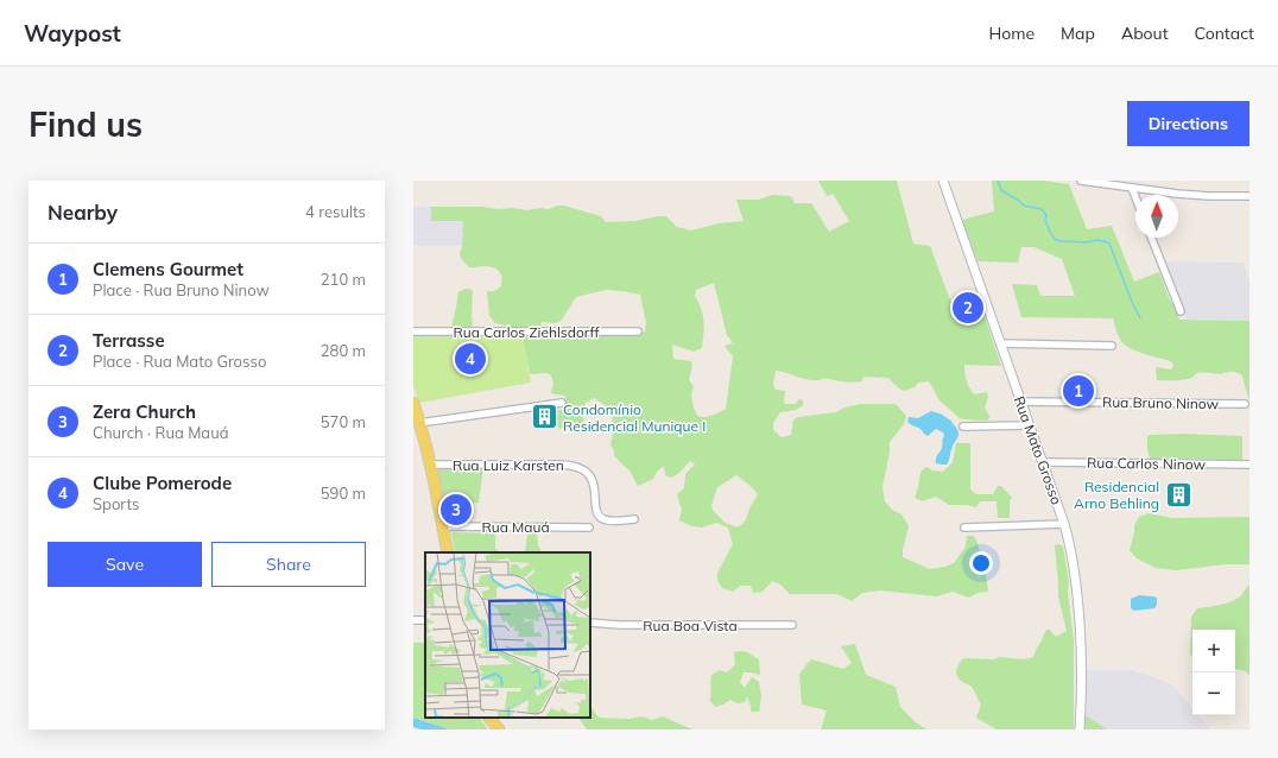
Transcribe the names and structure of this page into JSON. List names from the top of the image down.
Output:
{
  "streets": {
    "street": [
      "Rua Carlos Ziehlsdorff",
      "Rua Bruno Ninow",
      "Rua Mato Grosso",
      "Rua Carlos Ninow",
      "Rua Luiz Karsten",
      "Rua Mauá",
      "Rua Boa Vista"
    ]
  },
  "crossings": [
    ["Rua Bruno Ninow", "Rua Mato Grosso"],
    ["Rua Mato Grosso", "Rua Carlos Ninow"]
  ],
  "places": {
    "building": ["Condomínio Residencial Munique I", "Residencial Arno Behling"]
  },
  "north": "top",
  "page": {
    "header": "Waypost",
    "nav": [
      "Home",
      "Map",
      "About",
      "Contact"
    ],
    "buttons": [
      "Directions",
      ["Save", "Share"]
    ],
    "title": "Find us",
    "heading": ["Nearby", "4 results"],
    "list": [
      {
        "mark": "1",
        "name": "Clemens Gourmet",
        "note": "Place · Rua Bruno Ninow",
        "value": "210 m"
      },
      {
        "mark": "2",
        "name": "Terrasse",
        "note": "Place · Rua Mato Grosso",
        "value": "280 m"
      },
      {
        "mark": "3",
        "name": "Zera Church",
        "note": "Church · Rua Mauá",
        "value": "570 m"
      },
      {
        "mark": "4",
        "name": "Clube Pomerode",
        "note": "Sports",
        "value": "590 m"
      }
    ],
    "pins": [
      "2",
      "4",
      "1",
      "3"
    ],
    "map_buttons": ["+", "−"]
  }
}
